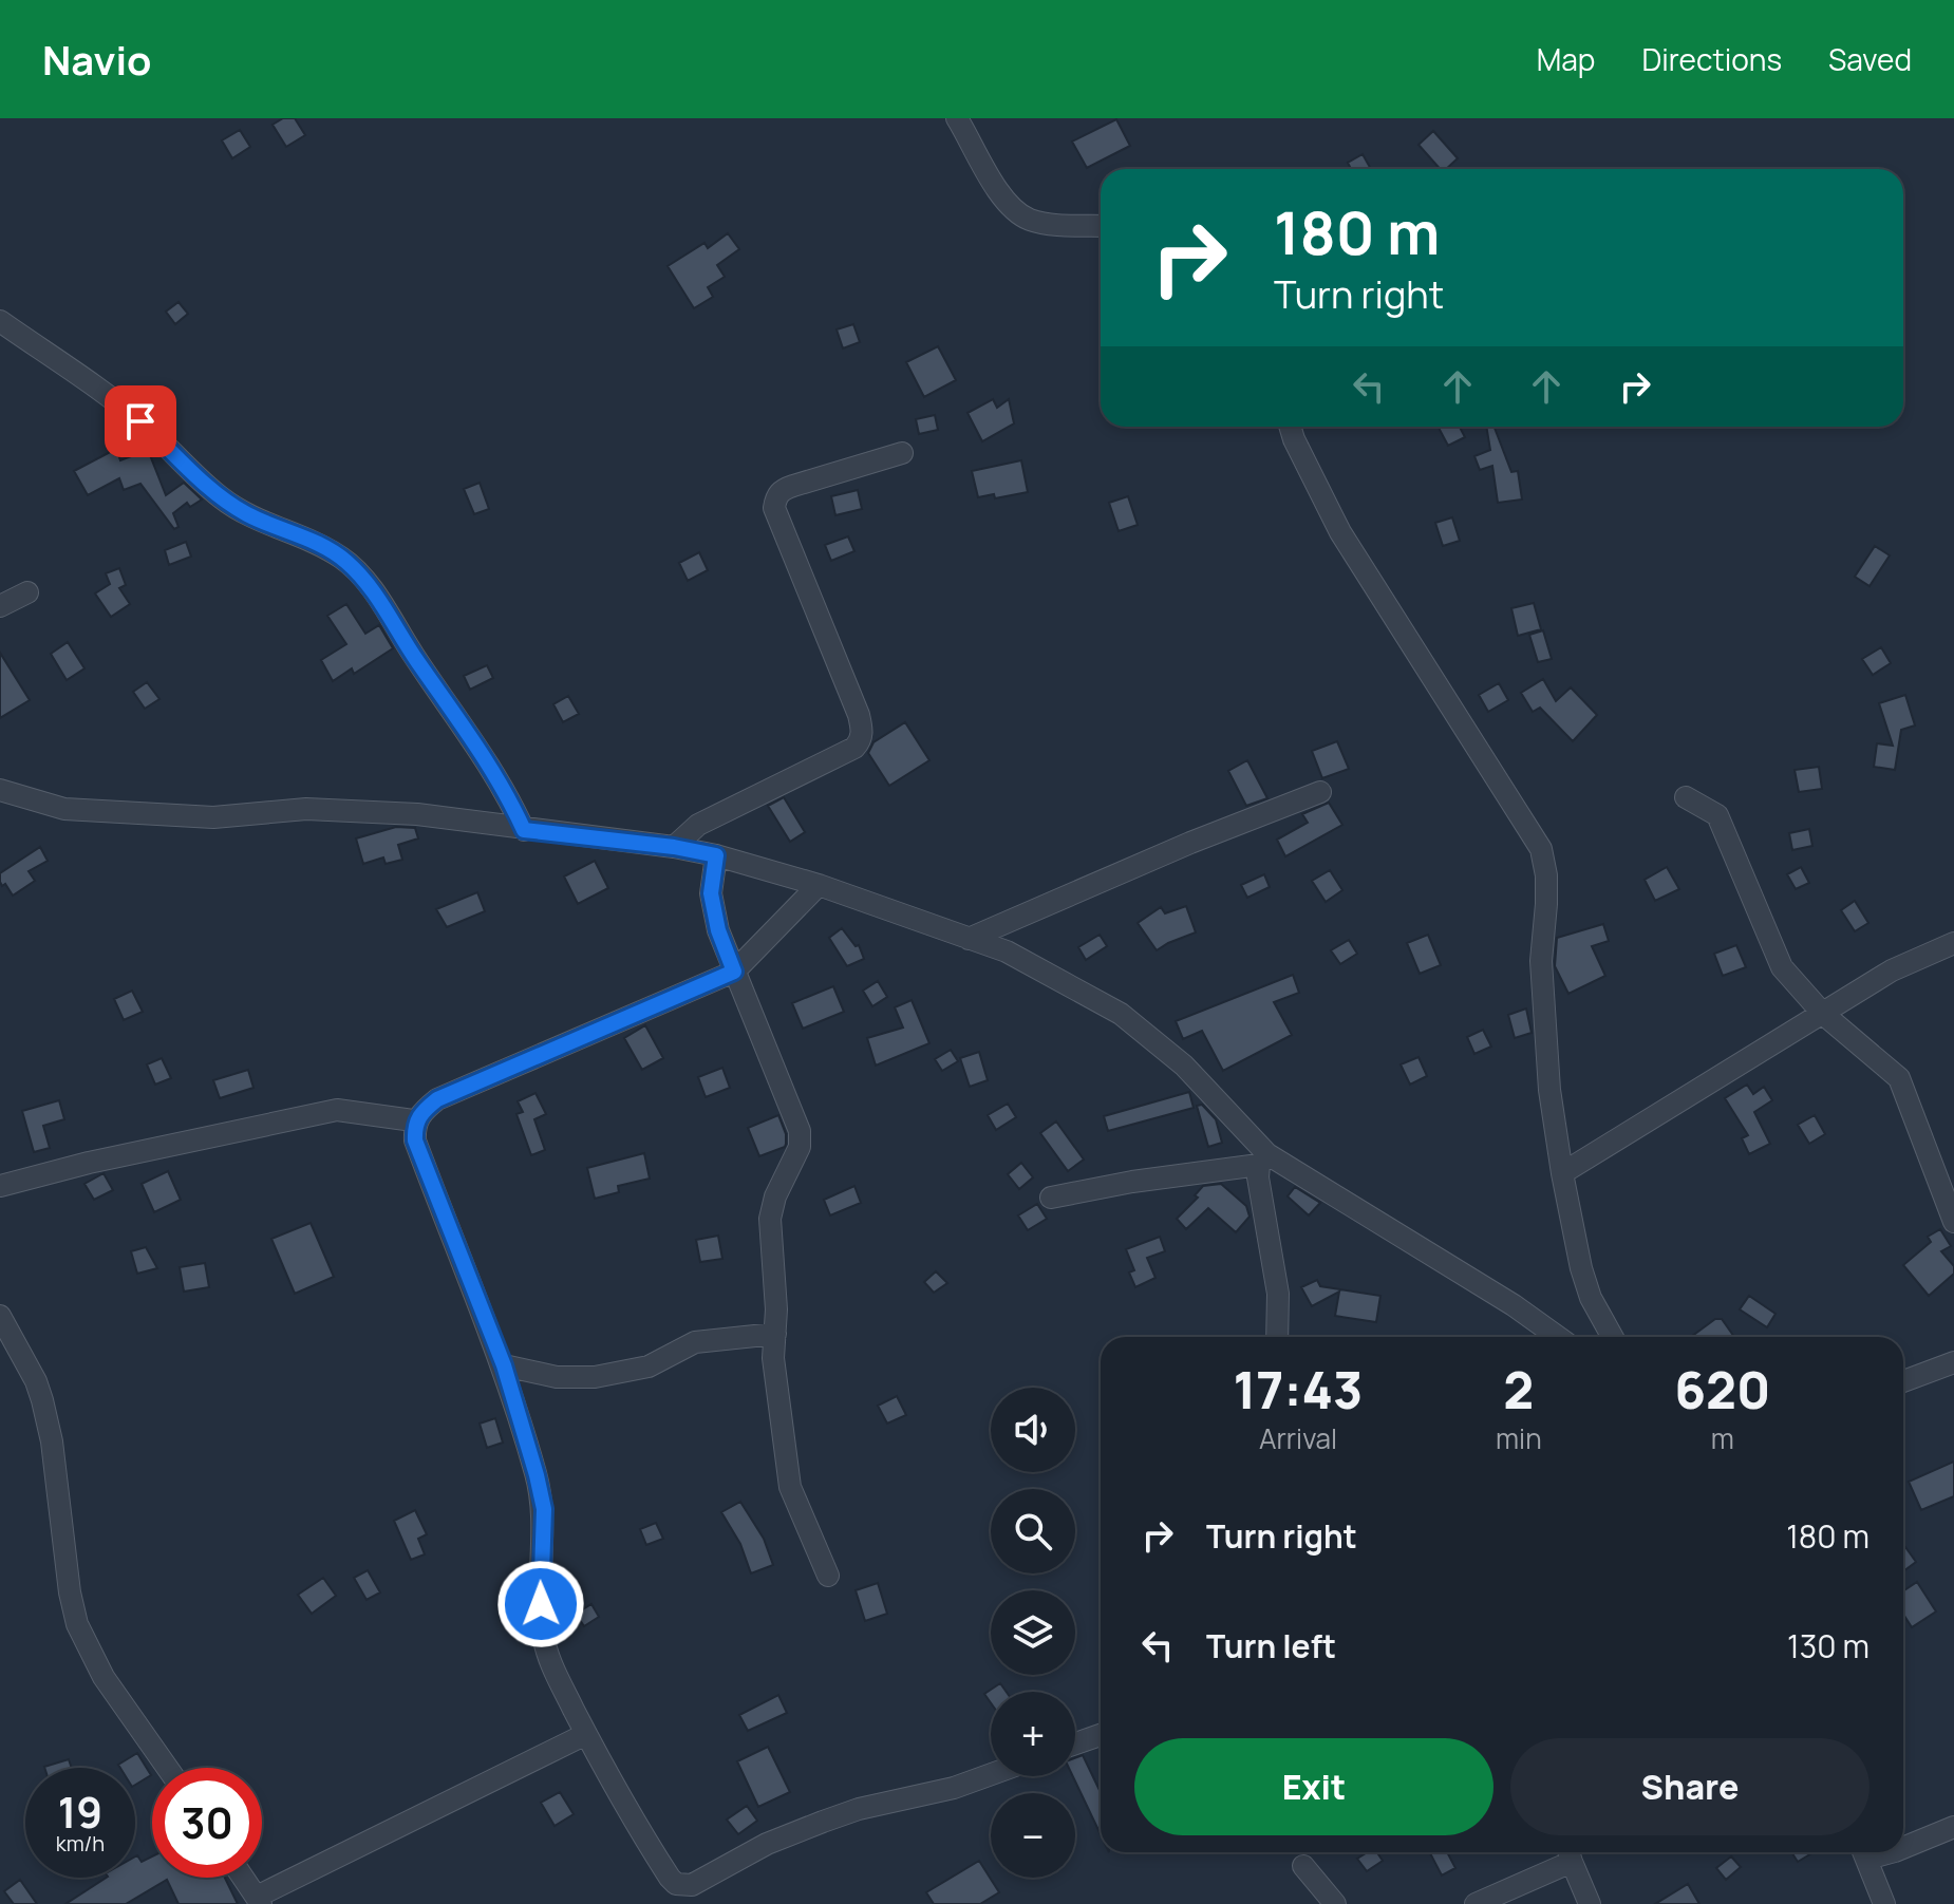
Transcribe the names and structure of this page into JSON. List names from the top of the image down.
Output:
{
  "page": {
    "header": "Navio",
    "nav": ["Map", "Directions", "Saved"],
    "turn": ["180 m", "Turn right"],
    "eta": [
      "17:43",
      "Arrival",
      "2",
      "min",
      "620",
      "m"
    ],
    "map_buttons": ["+", "−"],
    "list": [
      {
        "name": "Turn right",
        "value": "180 m"
      },
      {
        "name": "Turn left",
        "value": "130 m"
      }
    ],
    "buttons": ["Exit", "Share"],
    "speed": "19 km/h",
    "limit": "30"
  }
}
